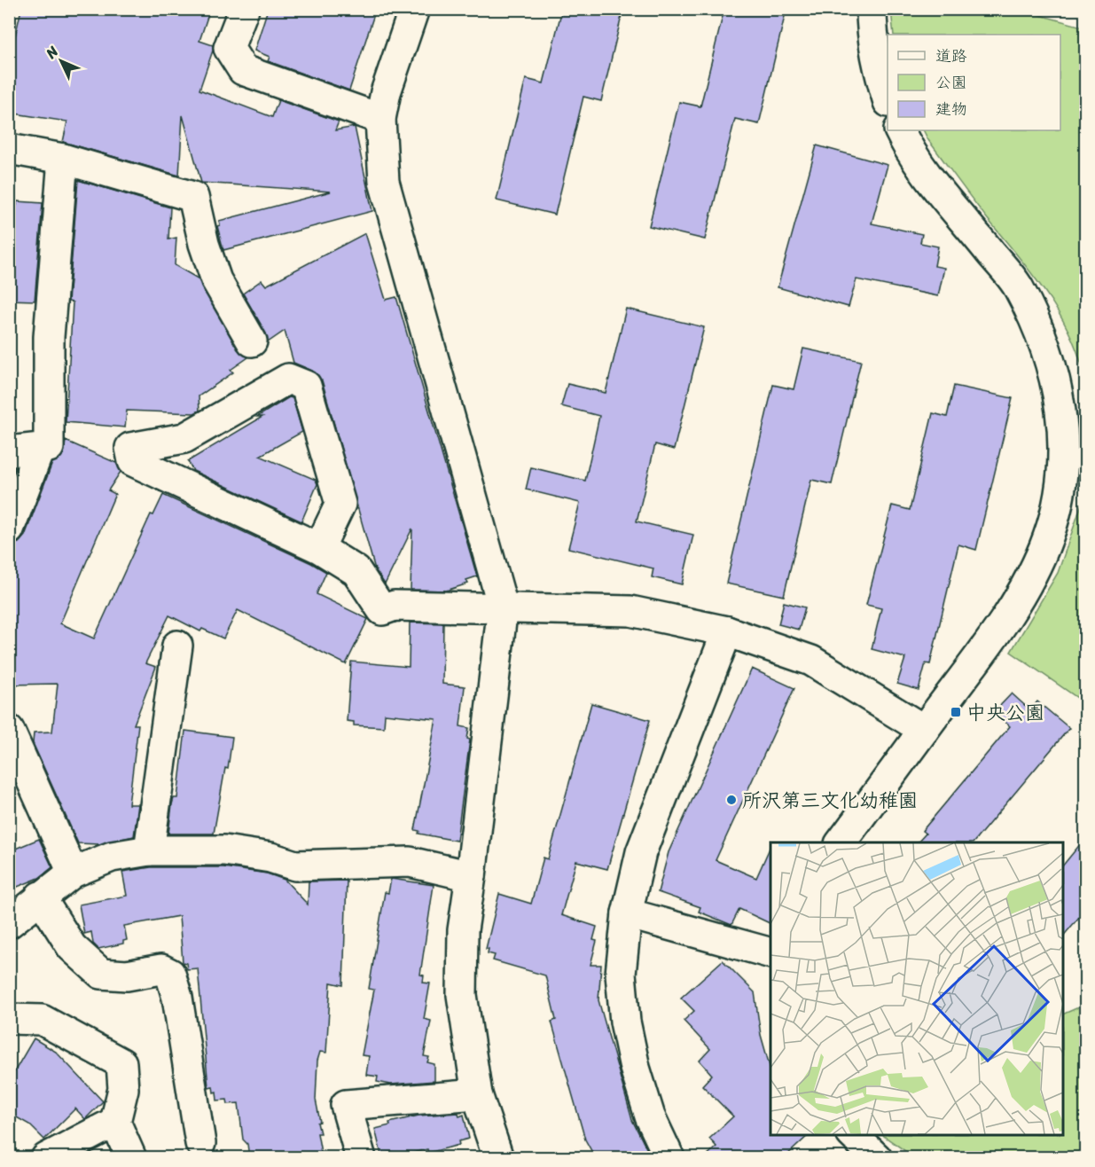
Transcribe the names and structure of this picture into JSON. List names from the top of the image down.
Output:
{
  "places": {
    "transit": ["中央公園"],
    "other": ["所沢第三文化幼稚園"]
  },
  "legend": ["道路", "公園", "建物"],
  "north": "top left"
}
